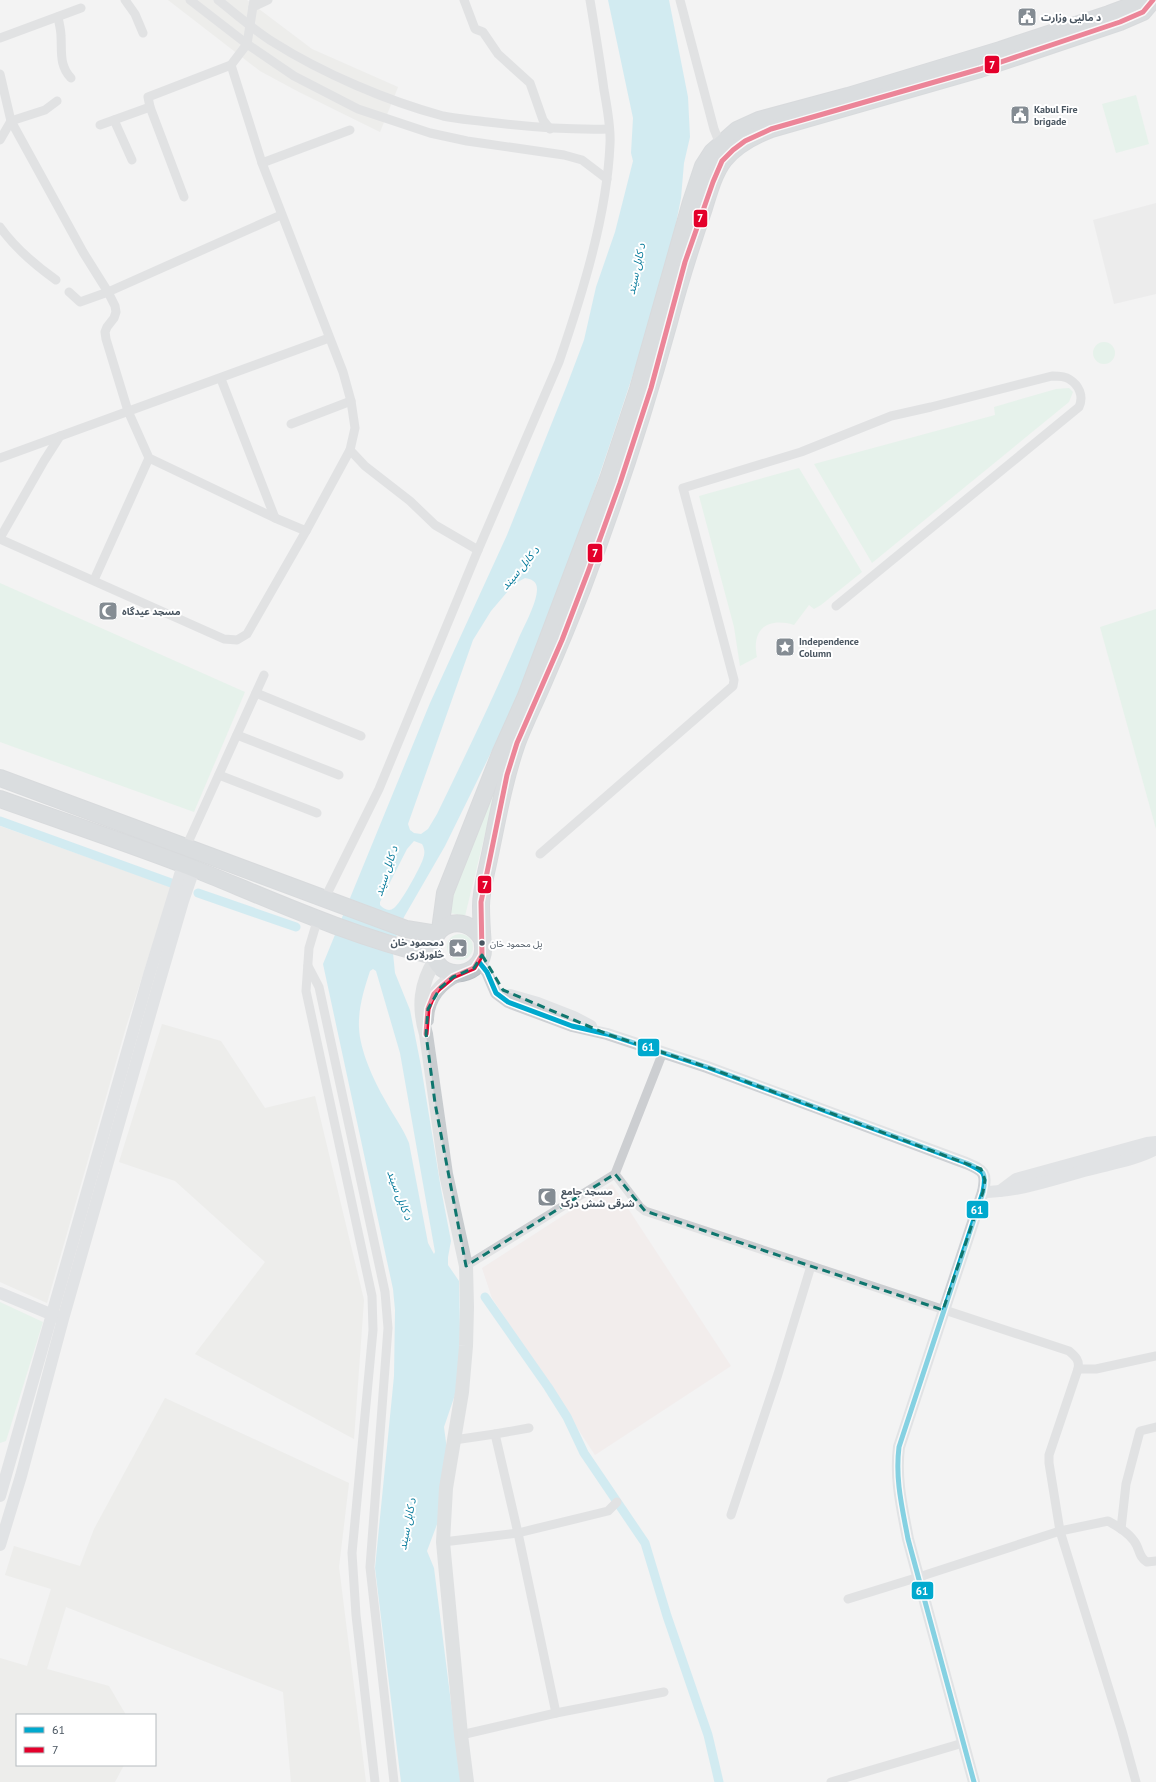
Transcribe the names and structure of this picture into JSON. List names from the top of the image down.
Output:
{
  "water": ["د کابل سيند"],
  "places": {
    "public building": ["د مالیی وزارت", "Kabul Fire brigade"],
    "mosque": ["مسجد عیدگاه", "مسجد جامع شرقی شش درک"],
    "place": ["Independence Column", "دمحمود خان څلورلاری"],
    "other": ["پل محمود خان"]
  },
  "lines": ["transit line 7", "transit line 61"],
  "legend": ["61", "7"]
}
